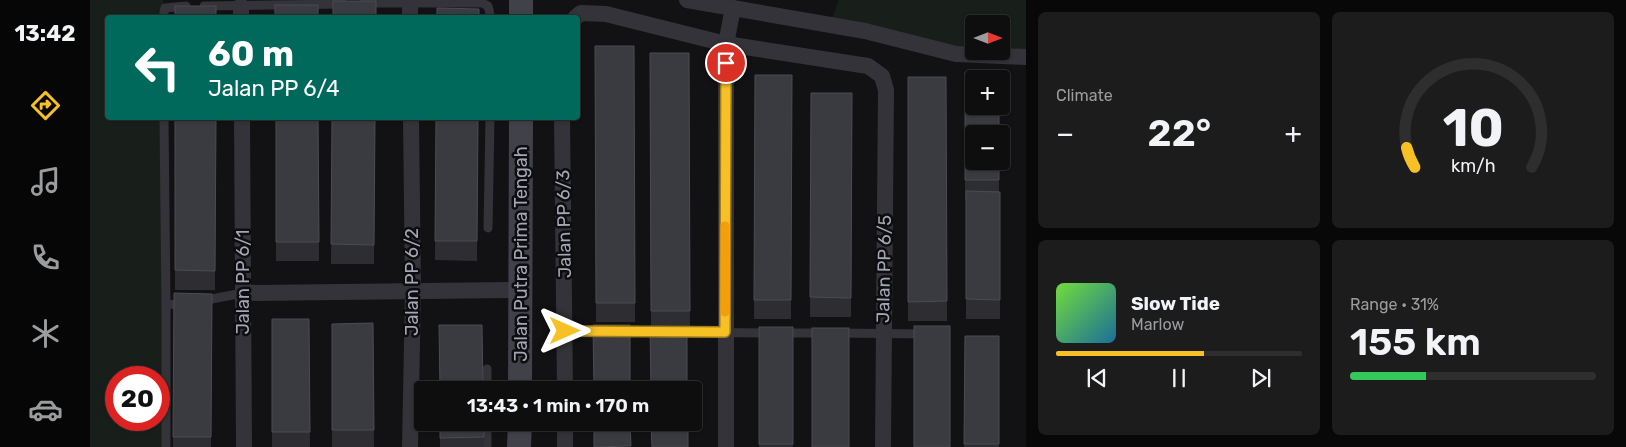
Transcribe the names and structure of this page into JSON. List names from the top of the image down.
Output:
{
  "streets": {
    "street": [
      "Jalan PP 6/3",
      "Jalan Putra Prima Tengah",
      "Jalan PP 6/5",
      "Jalan PP 6/1",
      "Jalan PP 6/2"
    ]
  },
  "north": "right",
  "page": {
    "tabs": "13:42",
    "tile": [
      "Climate",
      ["Range · 31%", "155 km"]
    ],
    "map_buttons": ["+", "−"],
    "turn": ["60 m", "Jalan PP 6/4"],
    "heat": ["−", "22°", "+"],
    "song": ["Slow Tide", "Marlow"],
    "limit": "20",
    "trip": "13:43 · 1 min · 170 m",
    "gauge": ["10", "km/h"]
  }
}
